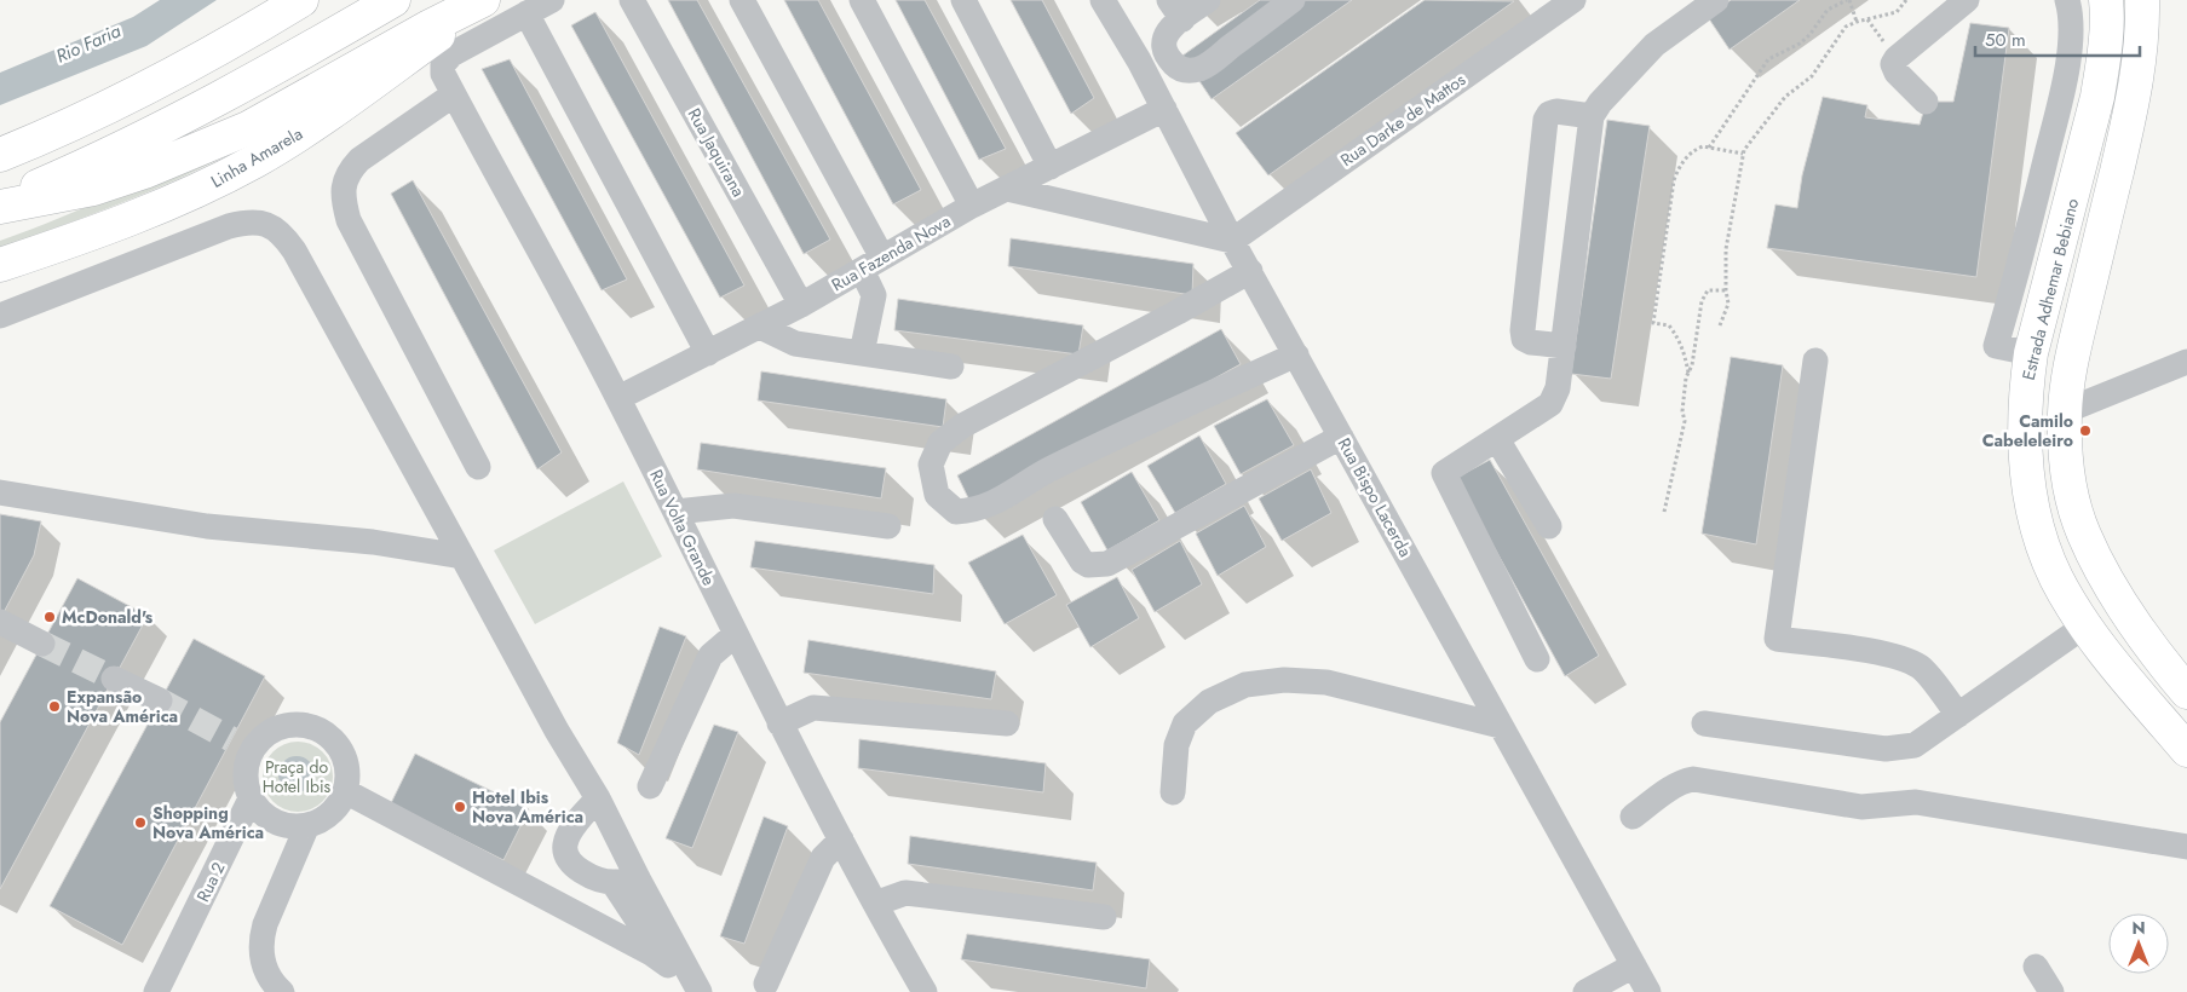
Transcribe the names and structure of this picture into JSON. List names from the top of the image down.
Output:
{
  "streets": {
    "main road": ["Linha Amarela", "Estrada Adhemar Bebiano"],
    "street": [
      "Rua Darke de Mattos",
      "Rua Jaquirana",
      "Rua Fazenda Nova",
      "Rua Bispo Lacerda",
      "Rua Volta Grande",
      "Rua 2"
    ]
  },
  "crossings": [
    ["Rua Darke de Mattos", "Rua Bispo Lacerda"],
    ["Rua Jaquirana", "Rua Fazenda Nova"],
    ["Rua Fazenda Nova", "Rua Bispo Lacerda"],
    ["Rua Fazenda Nova", "Rua Volta Grande"]
  ],
  "water": ["Rio Faria"],
  "parks": ["Praça do Hotel Ibis"],
  "places": [
    "Camilo Cabeleleiro",
    "McDonald's",
    "Expansão Nova América",
    "Hotel Ibis Nova América",
    "Shopping Nova América"
  ],
  "scale_bar": "50 m",
  "north": "top"
}
